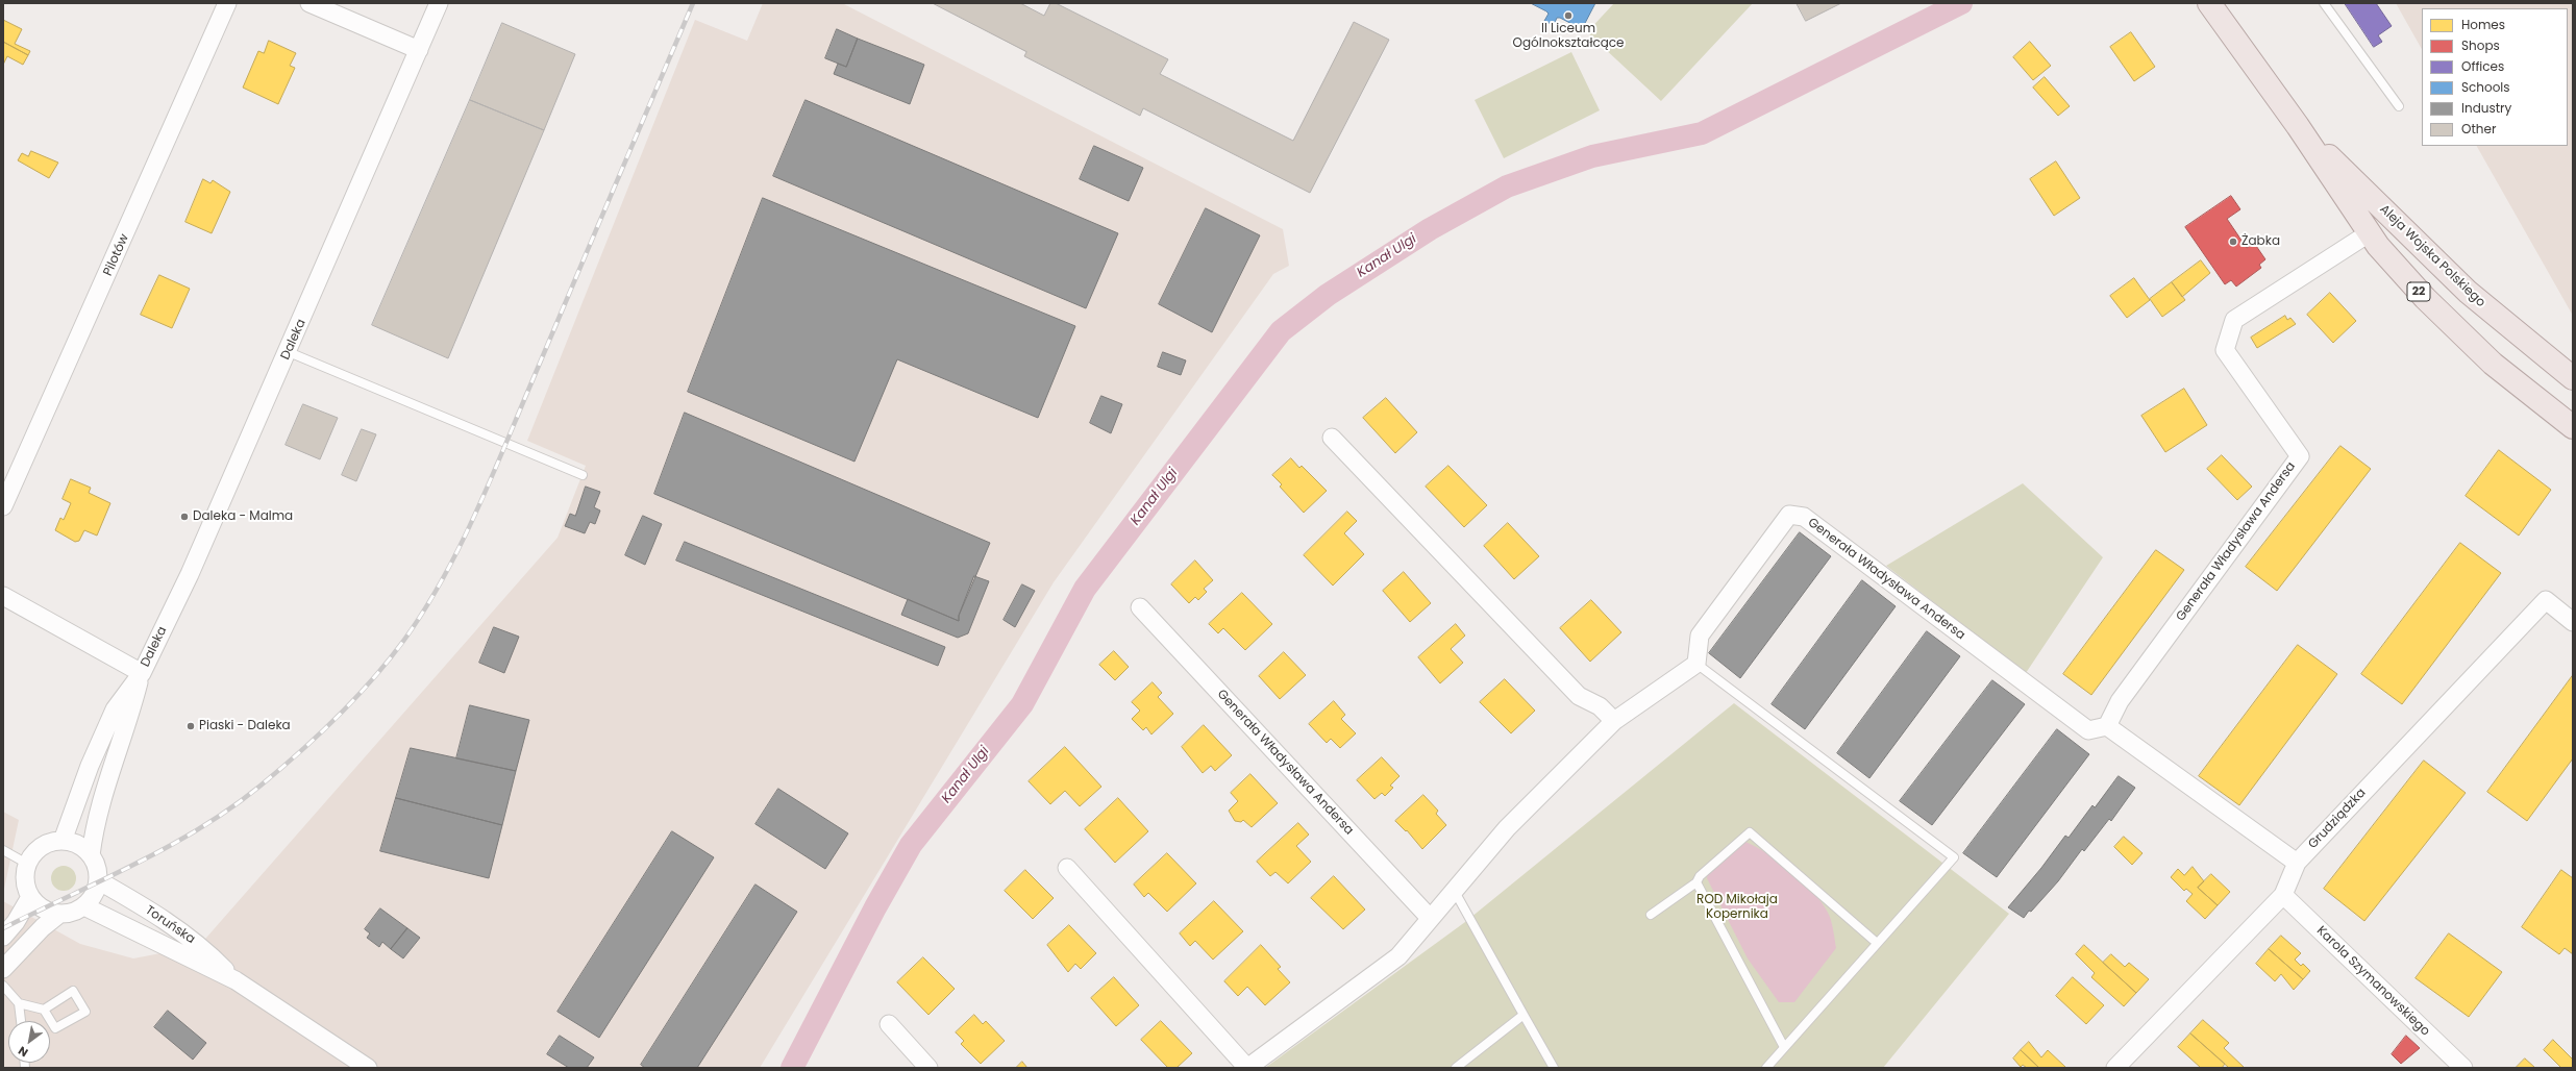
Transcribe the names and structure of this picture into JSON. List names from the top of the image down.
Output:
{
  "streets": {
    "main road": ["Aleja Wojska Polskiego", "22"],
    "street": [
      "Pilotów",
      "Daleka",
      "Generała Władysława Andersa",
      "Grudziądzka",
      "Toruńska",
      "Karola Szymanowskiego"
    ]
  },
  "crossings": [
    ["Aleja Wojska Polskiego", "Generała Władysława Andersa"],
    ["Daleka", "Toruńska"],
    ["Grudziądzka", "Karola Szymanowskiego"]
  ],
  "water": ["Kanał Ulgi"],
  "parks": ["ROD Mikołaja Kopernika"],
  "places": [
    "II Liceum Ogólnokształcące",
    "Żabka",
    "Daleka - Malma",
    "Piaski - Daleka"
  ],
  "legend": [
    "Homes",
    "Shops",
    "Offices",
    "Schools",
    "Industry",
    "Other"
  ],
  "north": "bottom left"
}
